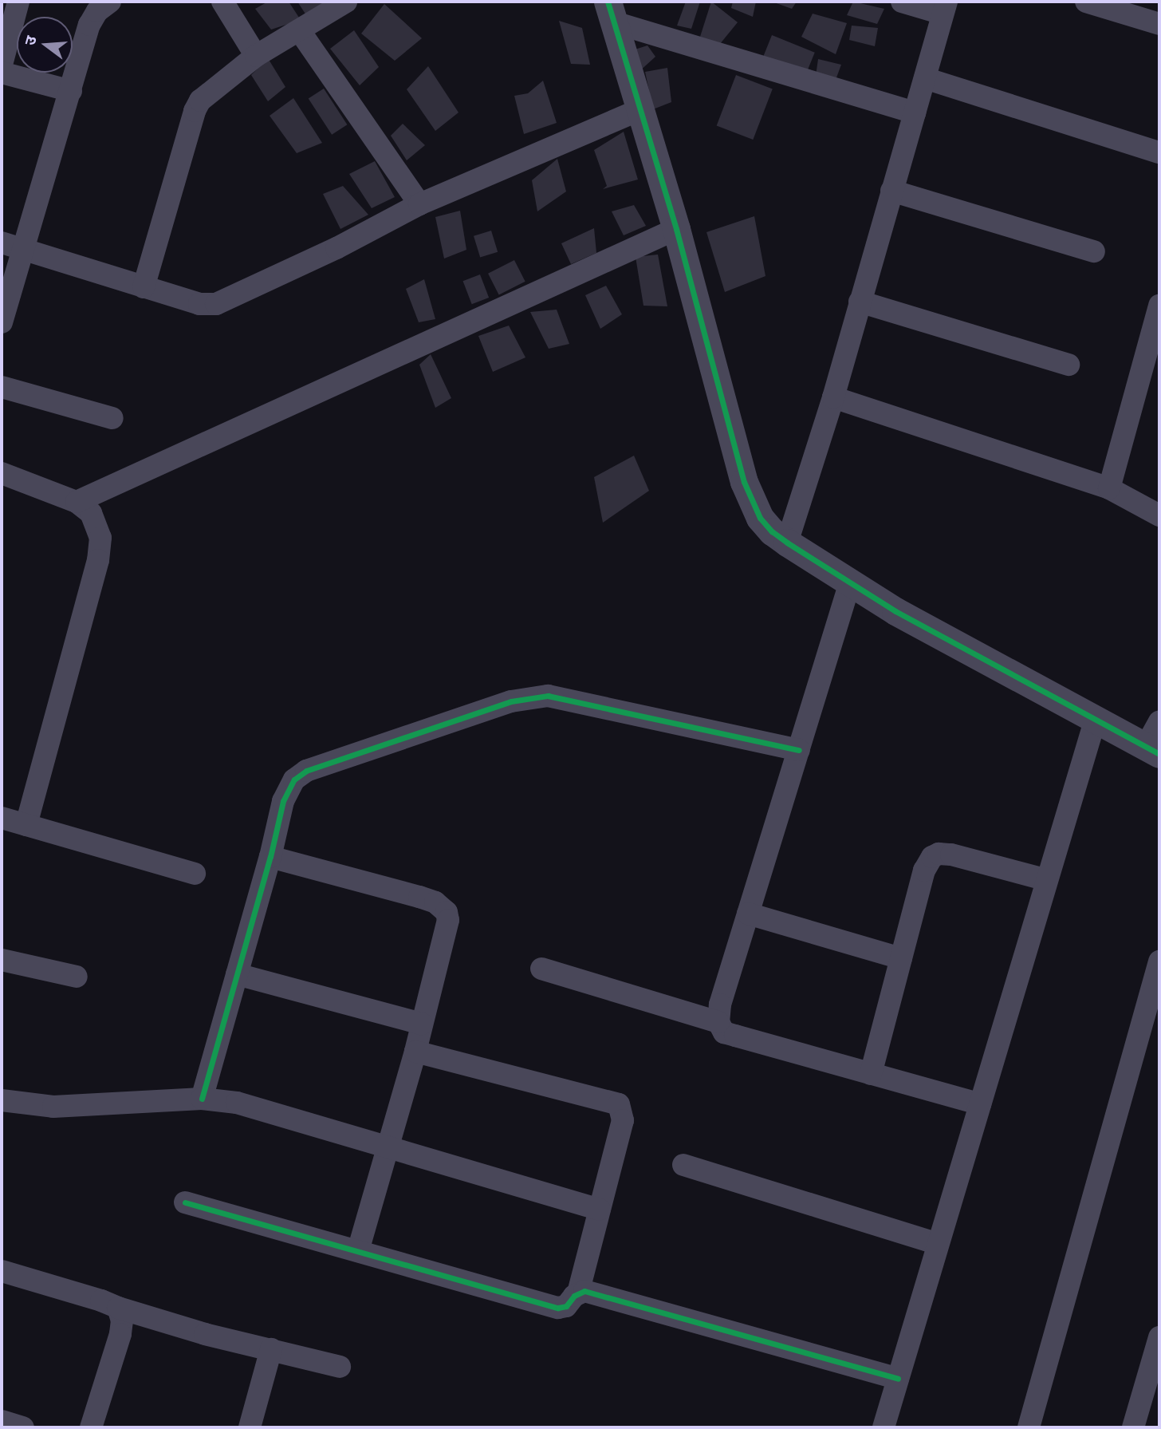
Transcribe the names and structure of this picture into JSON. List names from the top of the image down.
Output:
{
  "north": "left"
}
